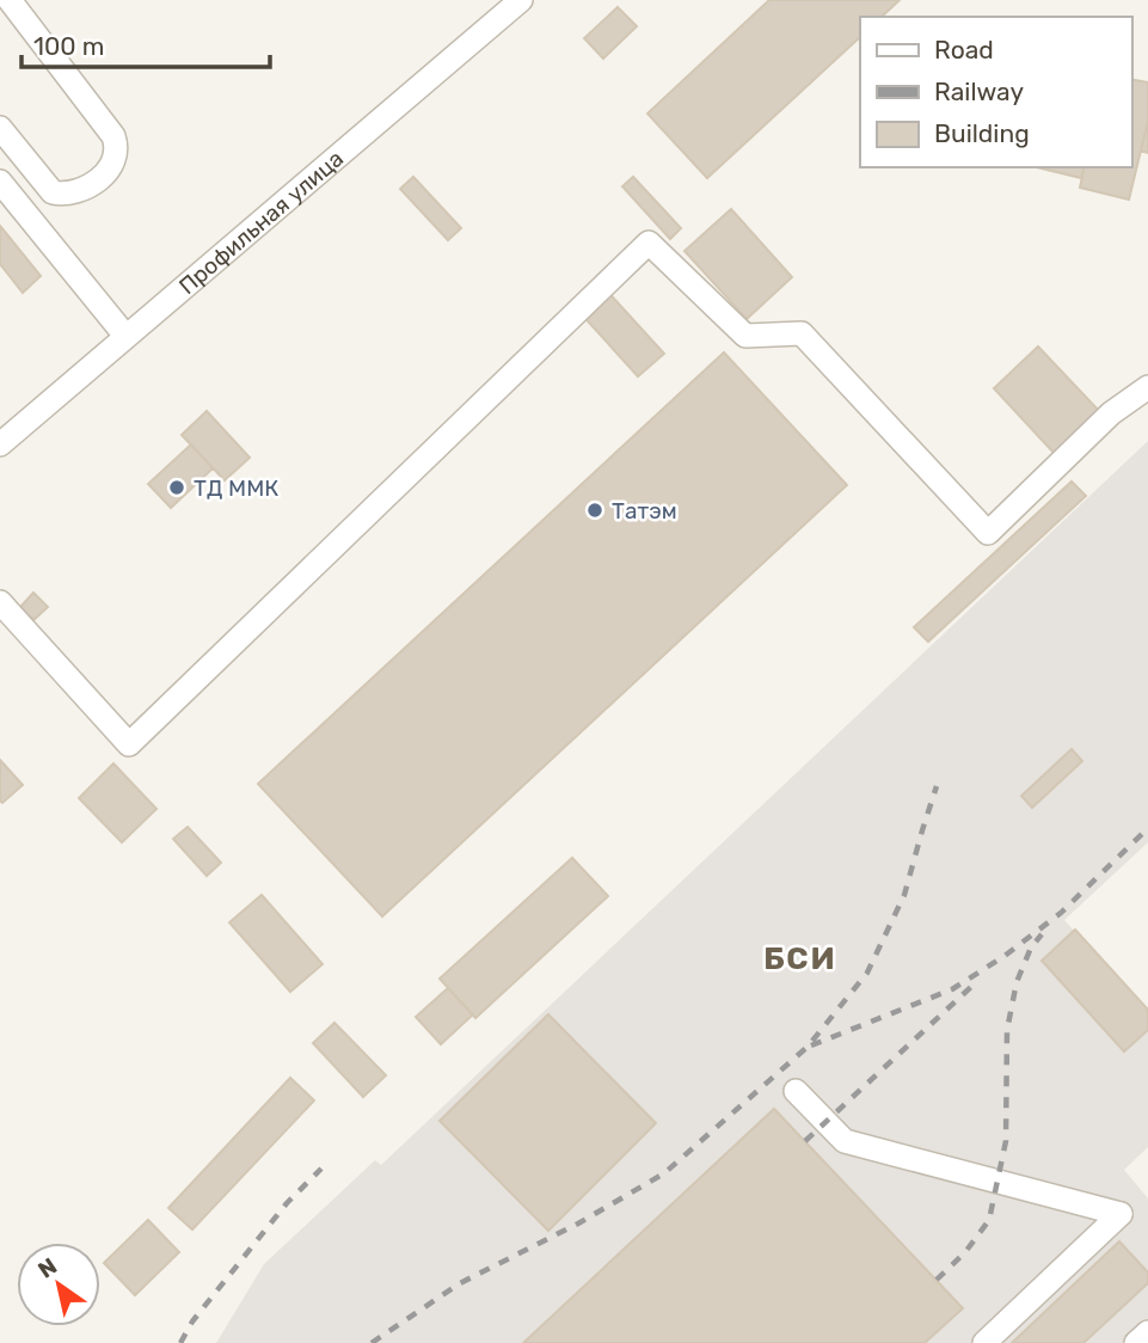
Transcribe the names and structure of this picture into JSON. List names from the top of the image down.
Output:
{
  "streets": {
    "street": ["Профильная улица"]
  },
  "districts": ["БСИ"],
  "places": ["ТД ММК", "Татэм"],
  "legend": ["Road", "Railway", "Building"],
  "scale_bar": "100 m",
  "north": "top left"
}
